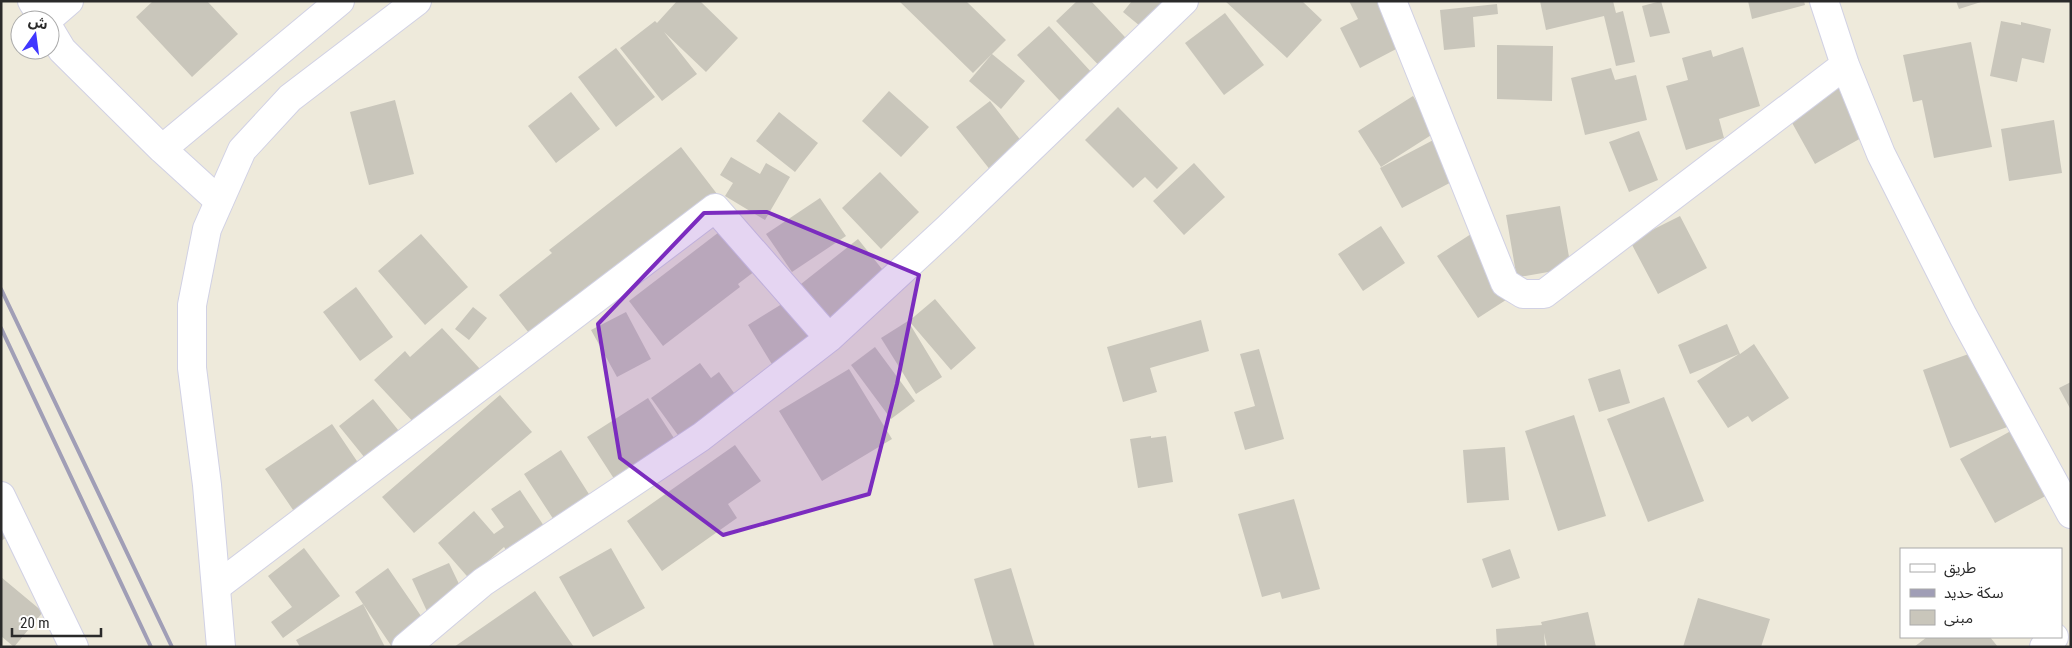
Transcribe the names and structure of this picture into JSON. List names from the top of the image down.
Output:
{
  "legend": ["طريق", "سكة حديد", "مبنى"],
  "scale_bar": "20 m",
  "north": "top"
}
